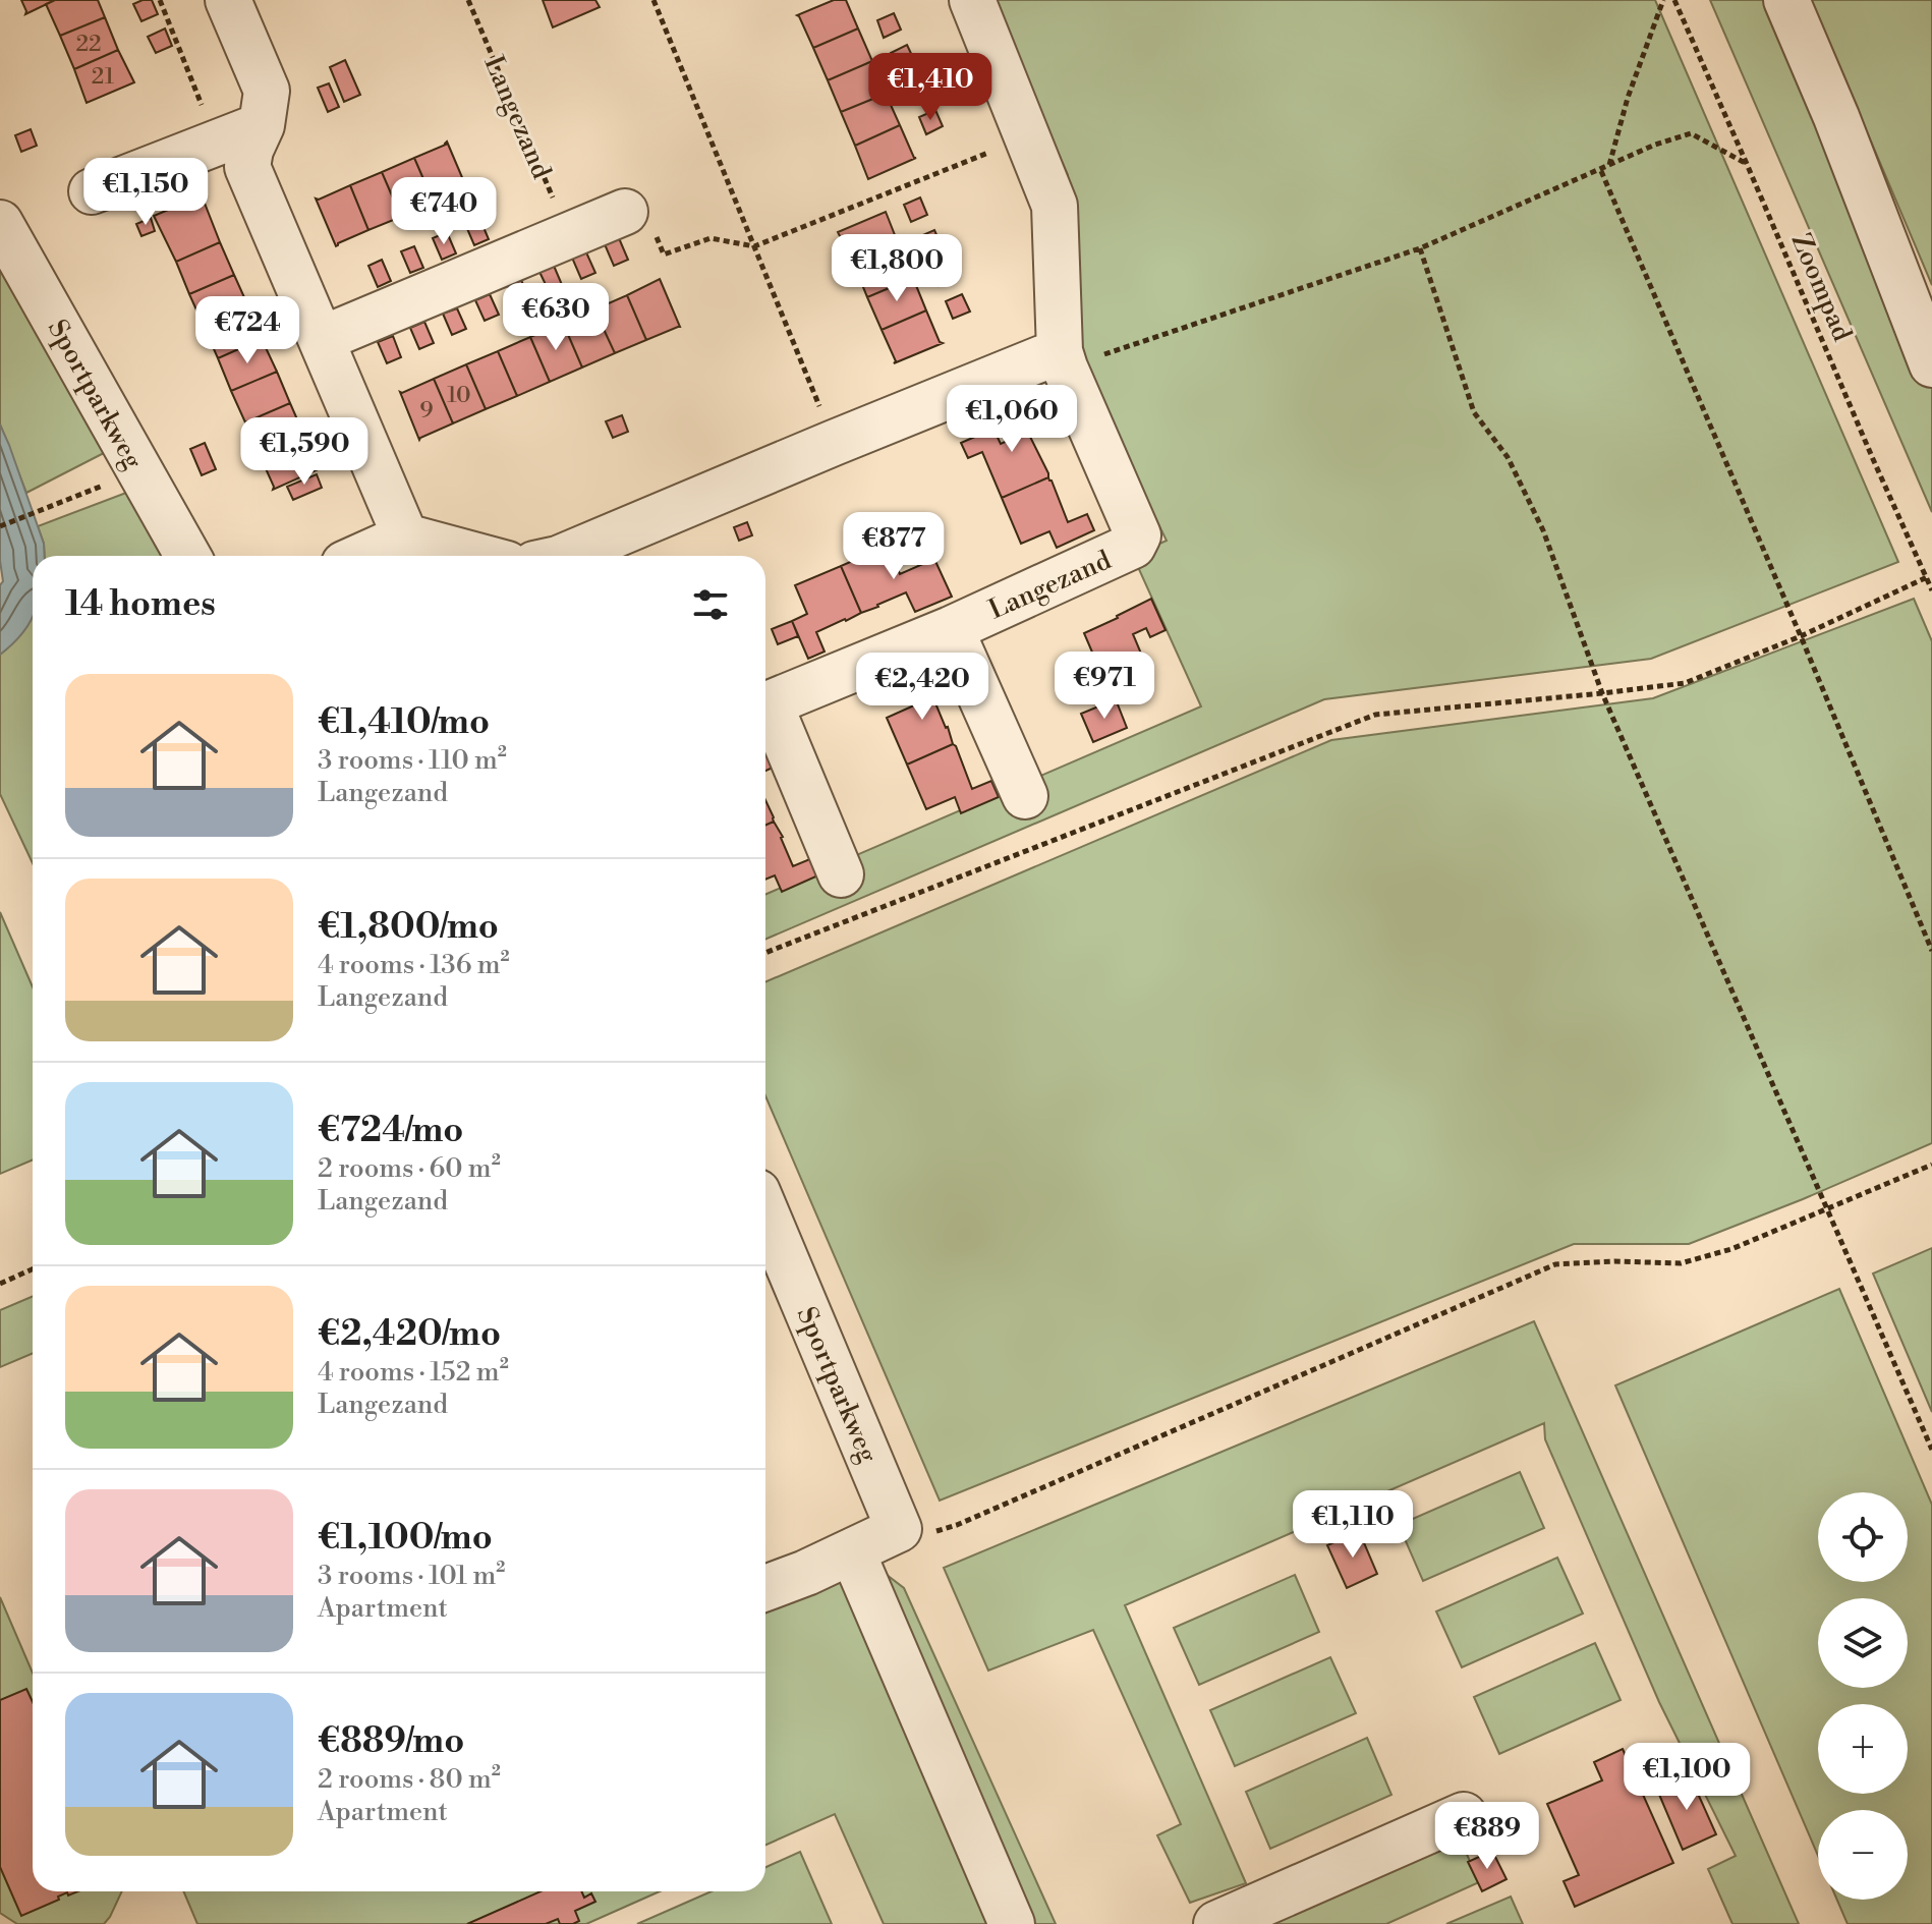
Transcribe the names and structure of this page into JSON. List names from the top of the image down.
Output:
{
  "streets": {
    "street": ["Langezand", "Sportparkweg"],
    "path": ["Zoompad"]
  },
  "house_numbers": [
    "22",
    "21",
    "10",
    "9"
  ],
  "page": {
    "price": [
      "€1,410",
      "€1,150",
      "€740",
      "€1,800",
      "€630",
      "€724",
      "€1,060",
      "€1,590",
      "€877",
      "€971",
      "€2,420",
      "€1,110",
      "€1,100",
      "€889"
    ],
    "heading": "14 homes",
    "list": [
      {
        "name": "€1,410/mo",
        "note": "3 rooms · 110 m² · Langezand"
      },
      {
        "name": "€1,800/mo",
        "note": "4 rooms · 136 m² · Langezand"
      },
      {
        "name": "€724/mo",
        "note": "2 rooms · 60 m² · Langezand"
      },
      {
        "name": "€2,420/mo",
        "note": "4 rooms · 152 m² · Langezand"
      },
      {
        "name": "€1,100/mo",
        "note": "3 rooms · 101 m² · Apartment"
      },
      {
        "name": "€889/mo",
        "note": "2 rooms · 80 m² · Apartment"
      }
    ],
    "map_buttons": ["+", "−"]
  }
}
